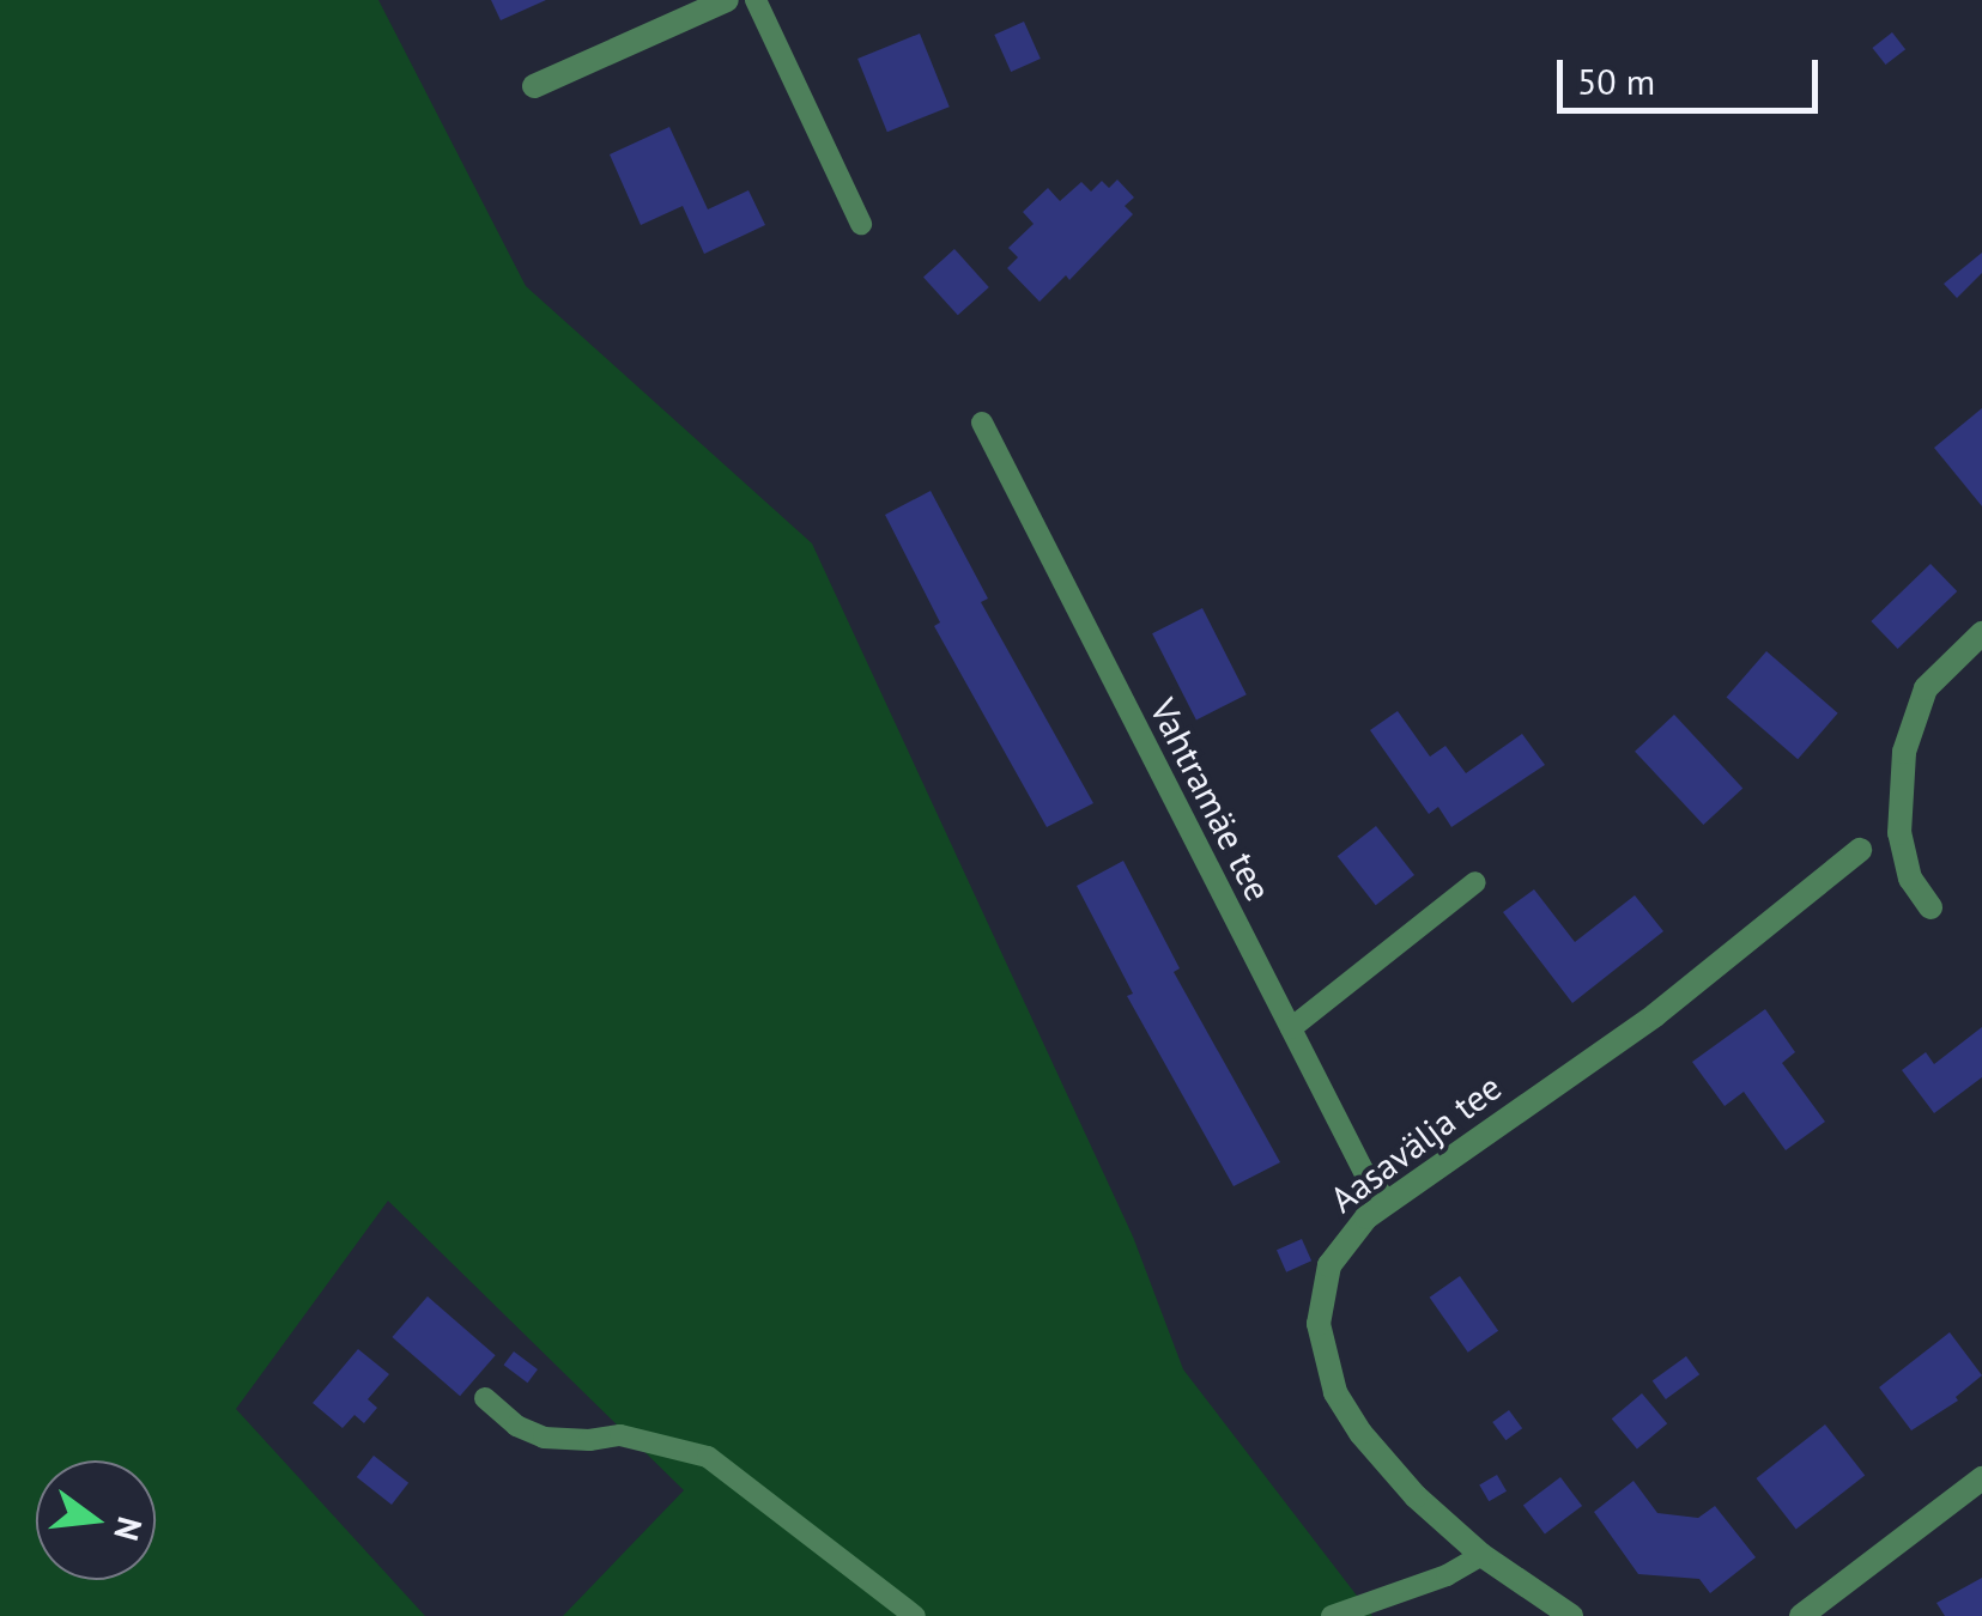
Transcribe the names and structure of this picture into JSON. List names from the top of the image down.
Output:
{
  "streets": {
    "street": ["Aasavälja tee"],
    "lane": ["Vahtramäe tee"]
  },
  "crossings": [
    ["Vahtramäe tee", "Aasavälja tee"]
  ],
  "scale_bar": "50 m",
  "north": "right"
}
